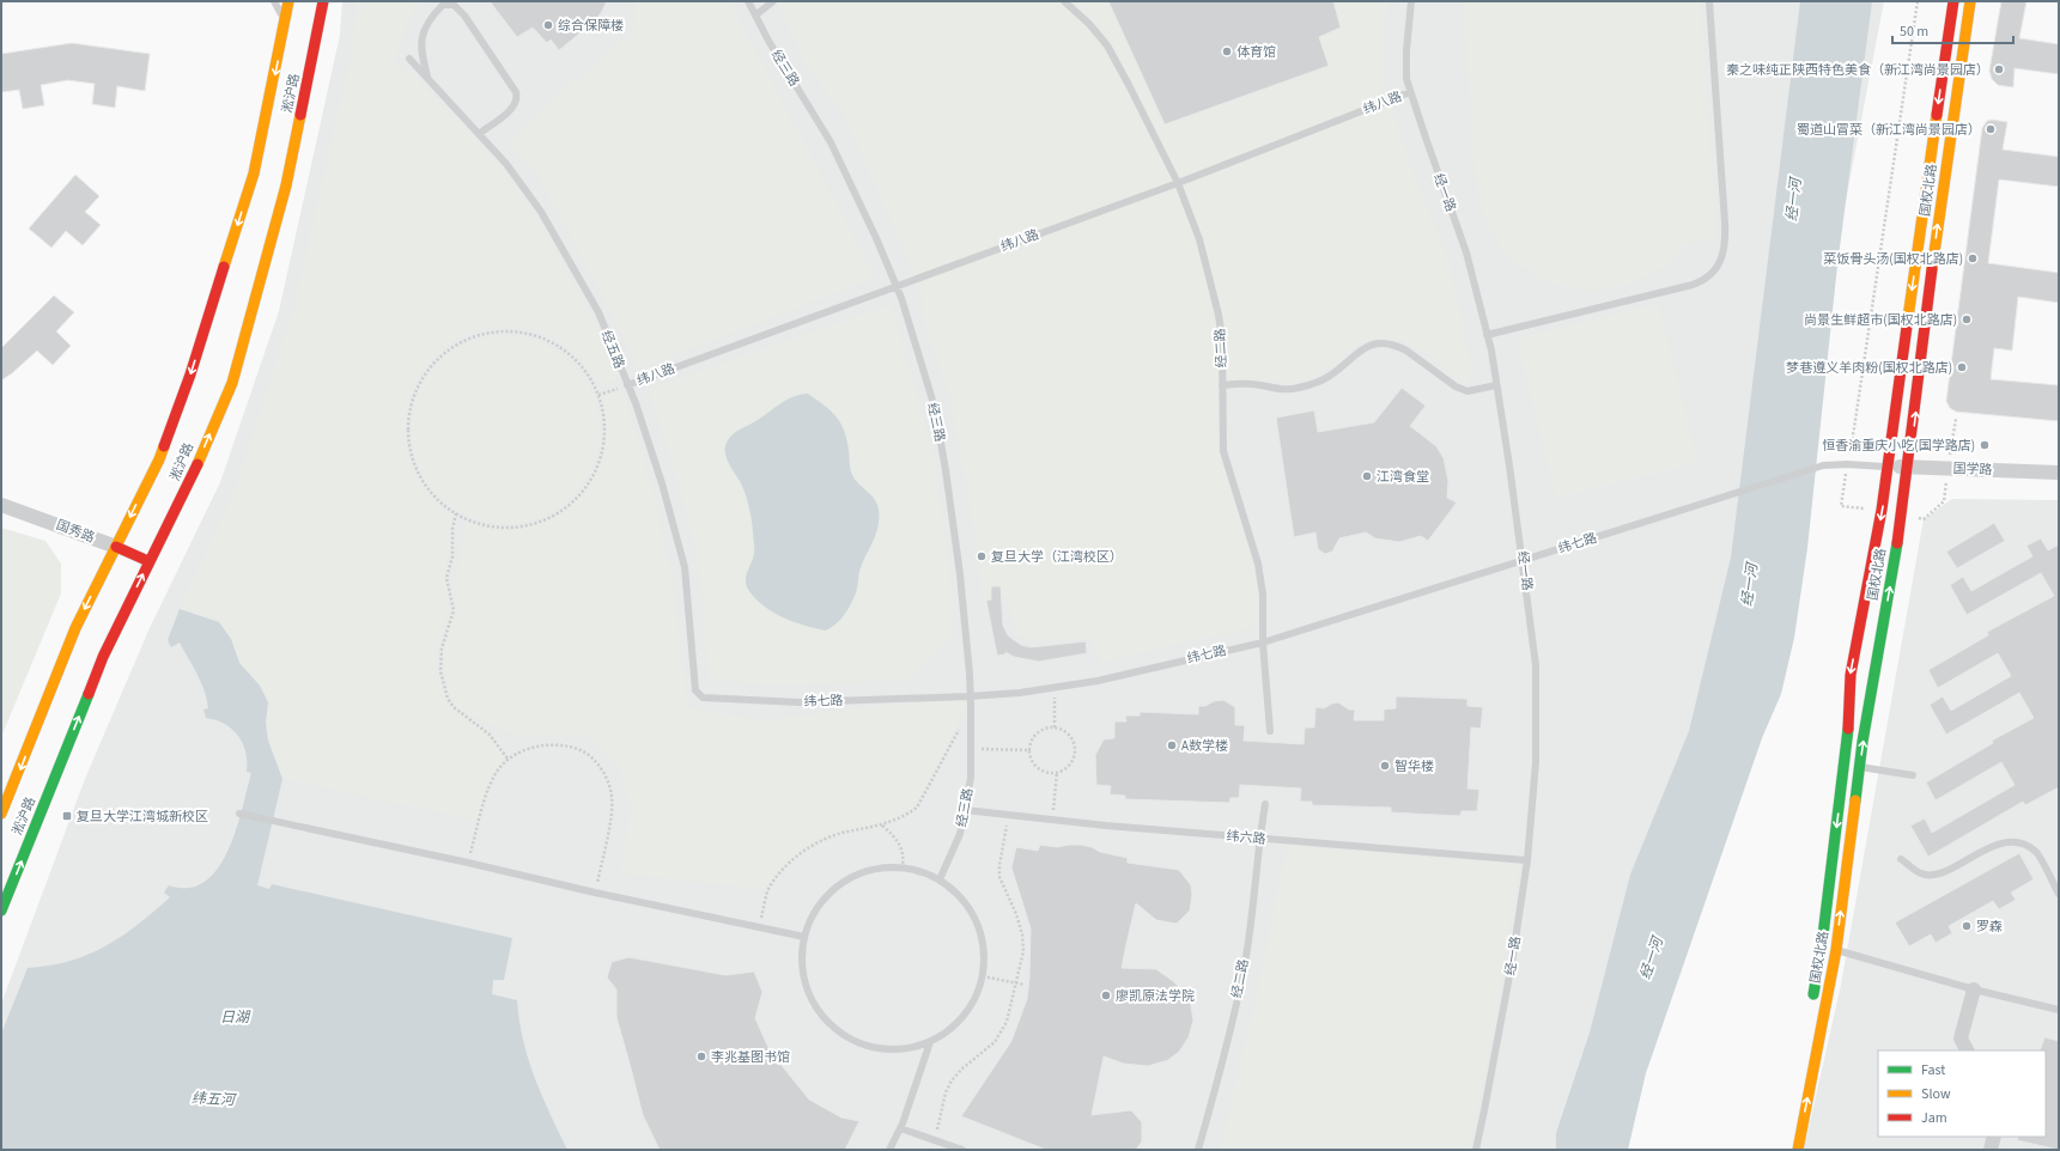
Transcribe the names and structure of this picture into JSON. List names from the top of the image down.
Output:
{
  "streets": {
    "main road": ["淞沪路", "国权北路", "国秀路"],
    "street": ["国学路"],
    "lane": [
      "经三路",
      "纬八路",
      "经一路",
      "经二路",
      "经五路",
      "纬七路",
      "纬六路"
    ]
  },
  "crossings": [
    ["经三路", "纬八路"],
    ["经三路", "纬七路"],
    ["经三路", "纬六路"],
    ["淞沪路", "国秀路"],
    ["纬八路", "经一路"],
    ["纬八路", "经二路"],
    ["纬八路", "经五路"],
    ["国权北路", "国学路"],
    ["国权北路", "纬七路"],
    ["经一路", "纬七路"],
    ["经一路", "纬六路"],
    ["经二路", "纬七路"],
    ["经二路", "纬六路"],
    ["经五路", "纬七路"],
    ["国学路", "纬七路"]
  ],
  "water": ["经一河", "日湖", "纬五河"],
  "places": {
    "other": [
      "综合保障楼",
      "体育馆",
      "秦之味纯正陕西特色美食（新江湾尚景园店）",
      "蜀道山冒菜（新江湾尚景园店）",
      "菜饭骨头汤(国权北路店)",
      "尚景生鲜超市(国权北路店)",
      "梦巷遵义羊肉粉(国权北路店)",
      "恒香渝重庆小吃(国学路店)",
      "江湾食堂",
      "复旦大学（江湾校区）",
      "A数学楼",
      "智华楼",
      "罗森",
      "廖凯原法学院",
      "李兆基图书馆"
    ],
    "transit": ["复旦大学江湾城新校区"]
  },
  "legend": ["Fast", "Slow", "Jam"],
  "scale_bar": "50 m"
}
